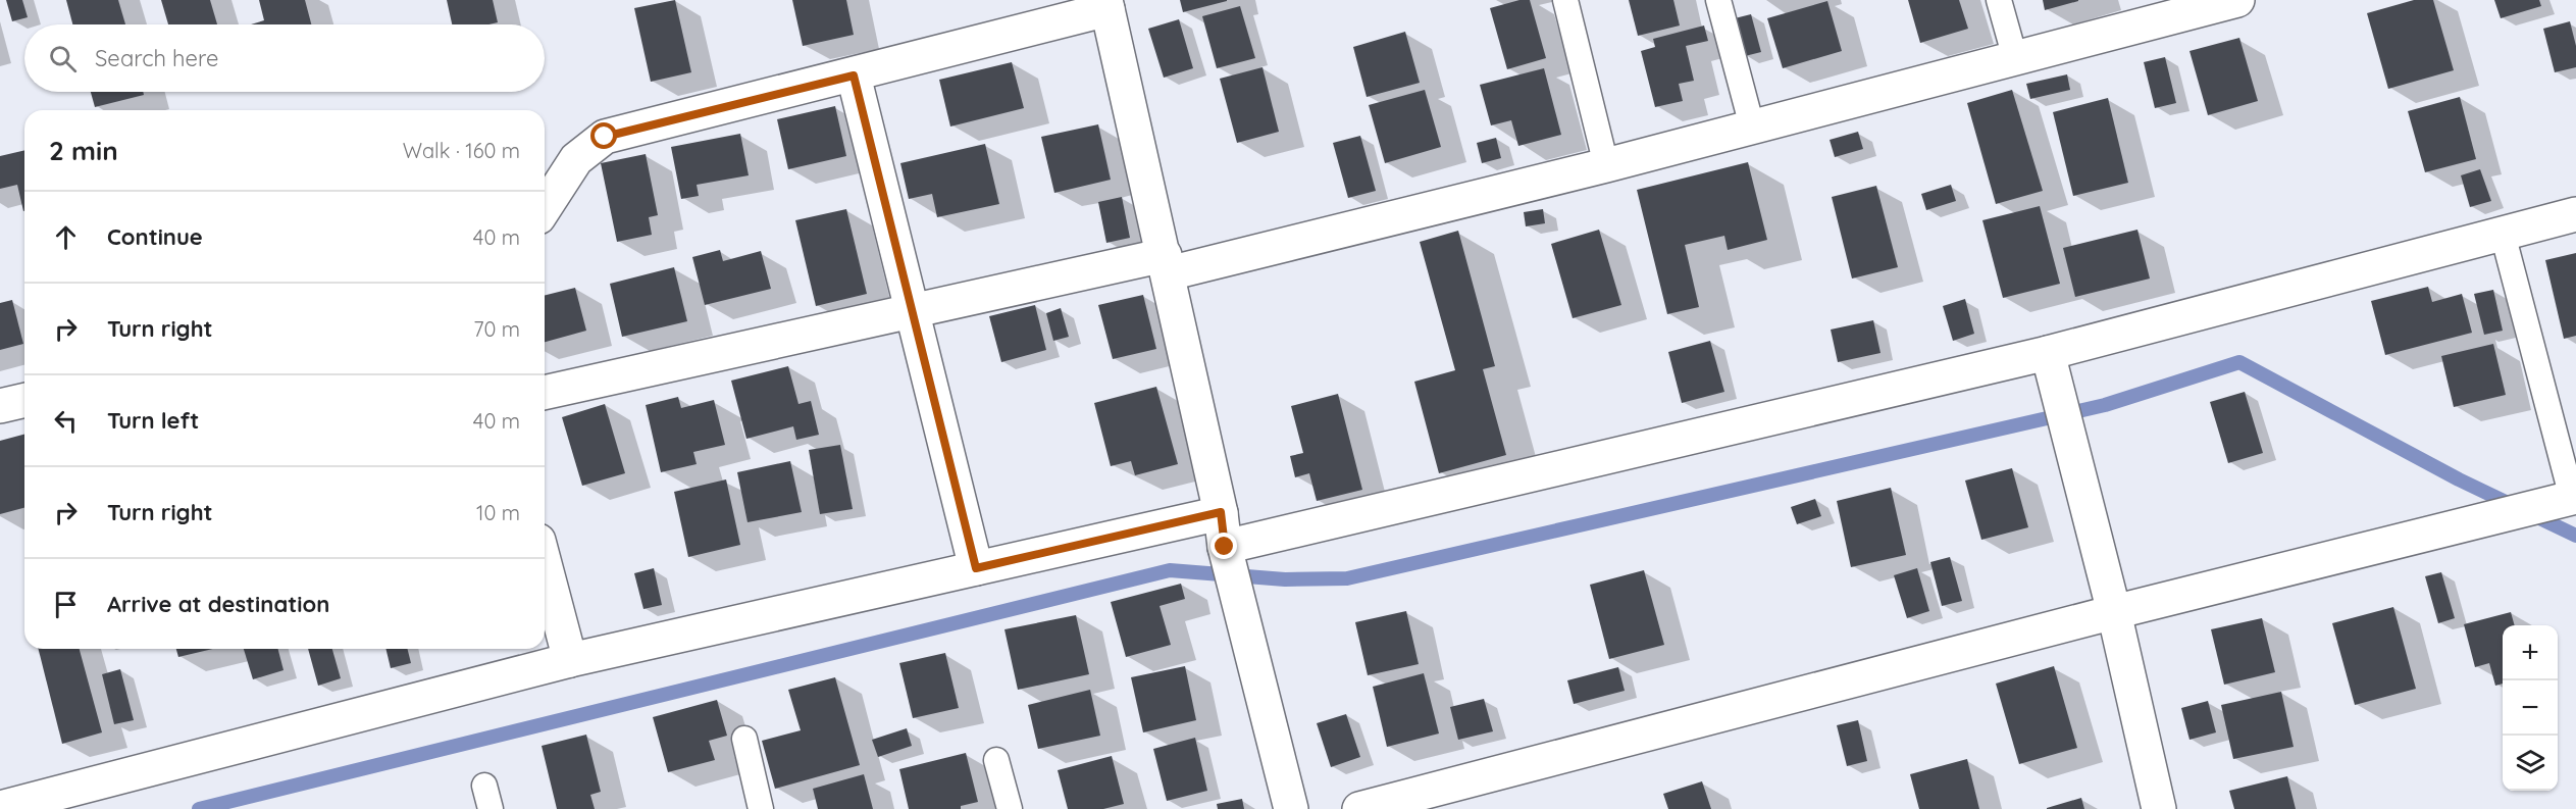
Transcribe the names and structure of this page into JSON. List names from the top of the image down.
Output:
{
  "page": {
    "search": "Search here",
    "heading": ["2 min", "Walk · 160 m"],
    "list": [
      ["Continue", "40 m"],
      ["Turn right", "70 m"],
      ["Turn left", "40 m"],
      ["Turn right", "10 m"],
      "Arrive at destination"
    ],
    "map_buttons": ["+", "−"]
  }
}
